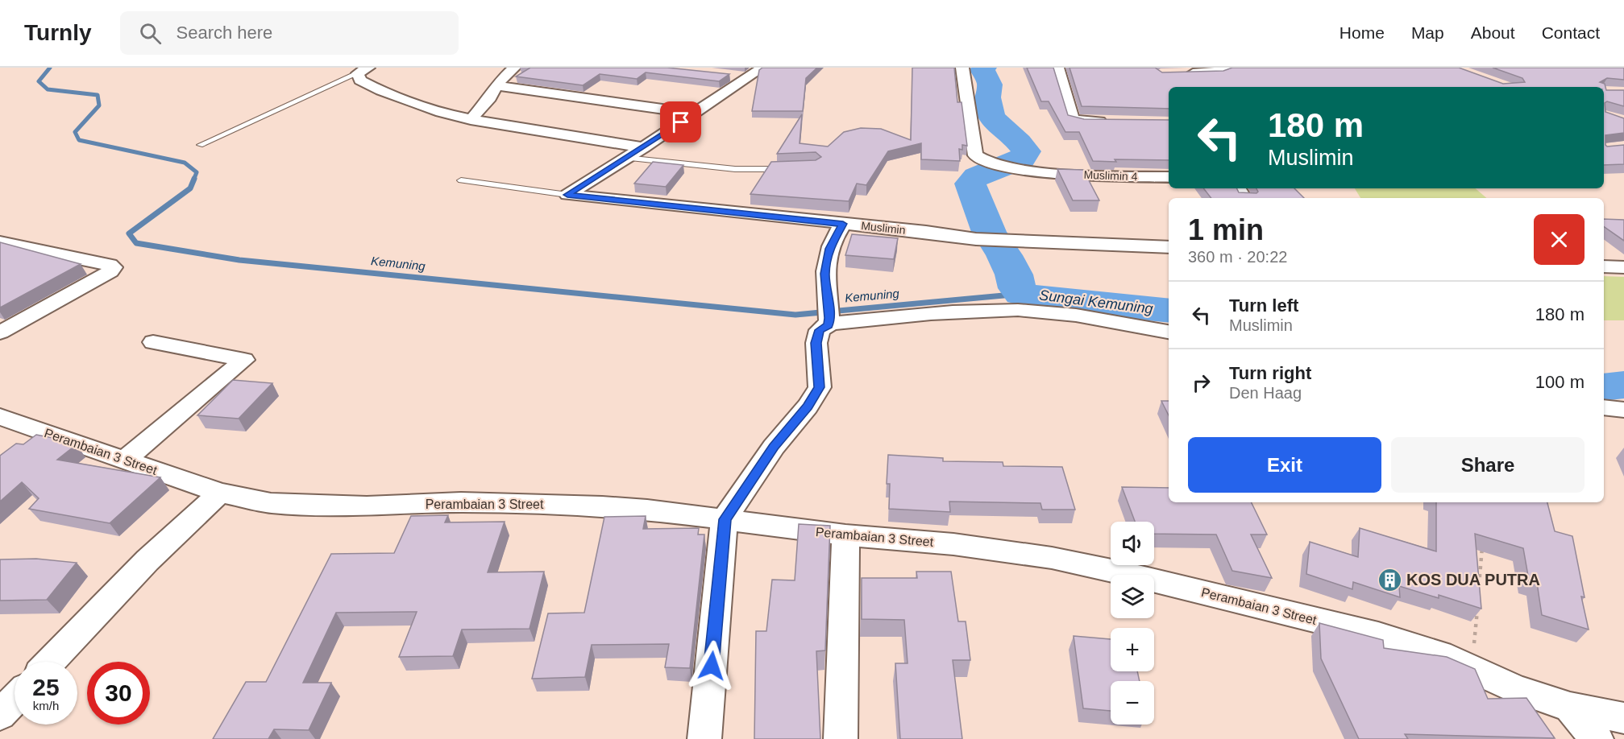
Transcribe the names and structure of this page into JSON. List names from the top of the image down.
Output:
{
  "streets": {
    "street": ["Muslimin 4", "Muslimin", "Perambaian 3 Street"]
  },
  "water": ["Kemuning", "Sungai Kemuning"],
  "places": {
    "building": ["KOS DUA PUTRA"]
  },
  "page": {
    "header": "Turnly",
    "search": "Search here",
    "nav": [
      "Home",
      "Map",
      "About",
      "Contact"
    ],
    "turn": ["180 m", "Muslimin"],
    "heading": ["1 min", "360 m · 20:22"],
    "list": [
      {
        "name": "Turn left",
        "note": "Muslimin",
        "value": "180 m"
      },
      {
        "name": "Turn right",
        "note": "Den Haag",
        "value": "100 m"
      }
    ],
    "buttons": ["Exit", "Share"],
    "map_buttons": ["+", "−"],
    "speed": "25 km/h",
    "limit": "30"
  }
}
